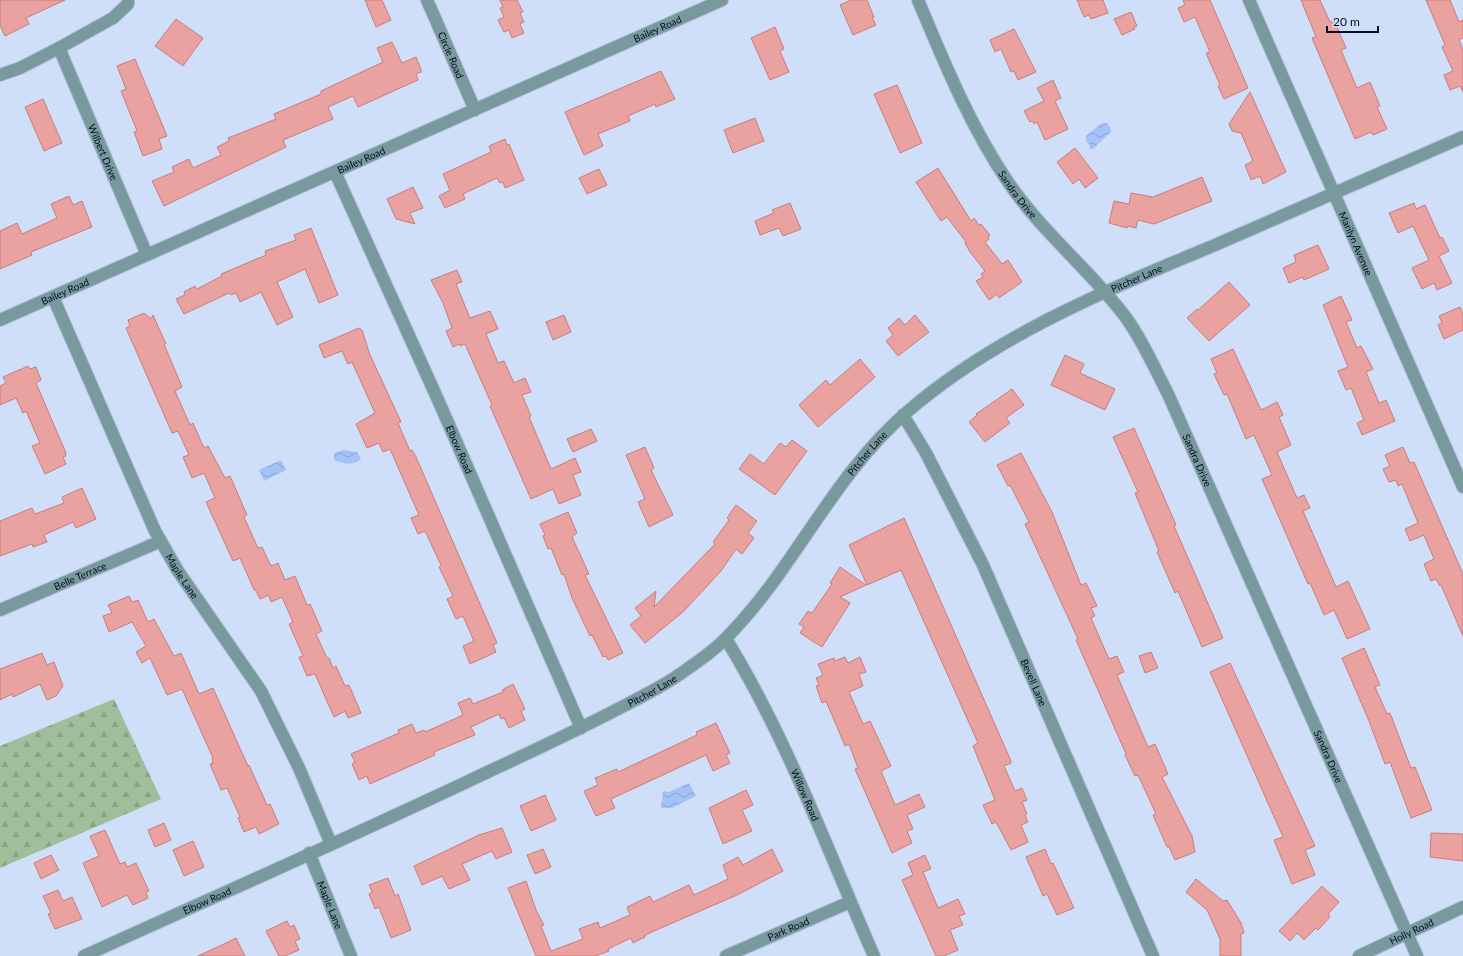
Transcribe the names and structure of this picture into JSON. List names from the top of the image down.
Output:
{
  "streets": {
    "street": [
      "Bailey Road",
      "Circle Road",
      "Wilbert Drive",
      "Sandra Drive",
      "Marilyn Avenue",
      "Pitcher Lane",
      "Elbow Road",
      "Belle Terrace",
      "Maple Lane",
      "Bevell Lane",
      "Willow Road",
      "Park Road",
      "Holly Road"
    ]
  },
  "crossings": [
    ["Bailey Road", "Circle Road"],
    ["Bailey Road", "Wilbert Drive"],
    ["Bailey Road", "Elbow Road"],
    ["Bailey Road", "Maple Lane"],
    ["Sandra Drive", "Pitcher Lane"],
    ["Sandra Drive", "Holly Road"],
    ["Marilyn Avenue", "Pitcher Lane"],
    ["Pitcher Lane", "Elbow Road"],
    ["Pitcher Lane", "Maple Lane"],
    ["Pitcher Lane", "Bevell Lane"],
    ["Pitcher Lane", "Willow Road"],
    ["Elbow Road", "Maple Lane"],
    ["Belle Terrace", "Maple Lane"],
    ["Willow Road", "Park Road"]
  ],
  "scale_bar": "20 m"
}
